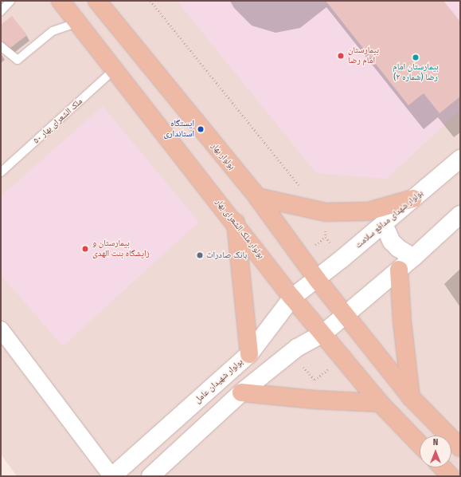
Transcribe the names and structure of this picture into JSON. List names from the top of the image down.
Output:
{
  "streets": {
    "main road": ["بولوار بهار", "بولوار ملک الشعرای بهار"],
    "street": ["بولوار شهدای مدافع سلامت", "بولوار شهیدان عامل"],
    "lane": ["ملک الشعرای بهار ۵۰"]
  },
  "crossings": [
    ["ملک الشعرای بهار ۵۰", "بولوار ملک الشعرای بهار"],
    ["بولوار بهار", "بولوار شهدای مدافع سلامت"],
    ["بولوار بهار", "بولوار شهیدان عامل"],
    ["بولوار شهدای مدافع سلامت", "بولوار شهیدان عامل"],
    ["بولوار ملک الشعرای بهار", "بولوار شهیدان عامل"]
  ],
  "places": [
    "بیمارستان امام رضا",
    "بیمارستان امام رضا (شماره ۲)",
    "ایستگاه استانداری",
    "بیمارستان و زایشگاه بنت الهدی",
    "بانک صادرات"
  ],
  "north": "top"
}
